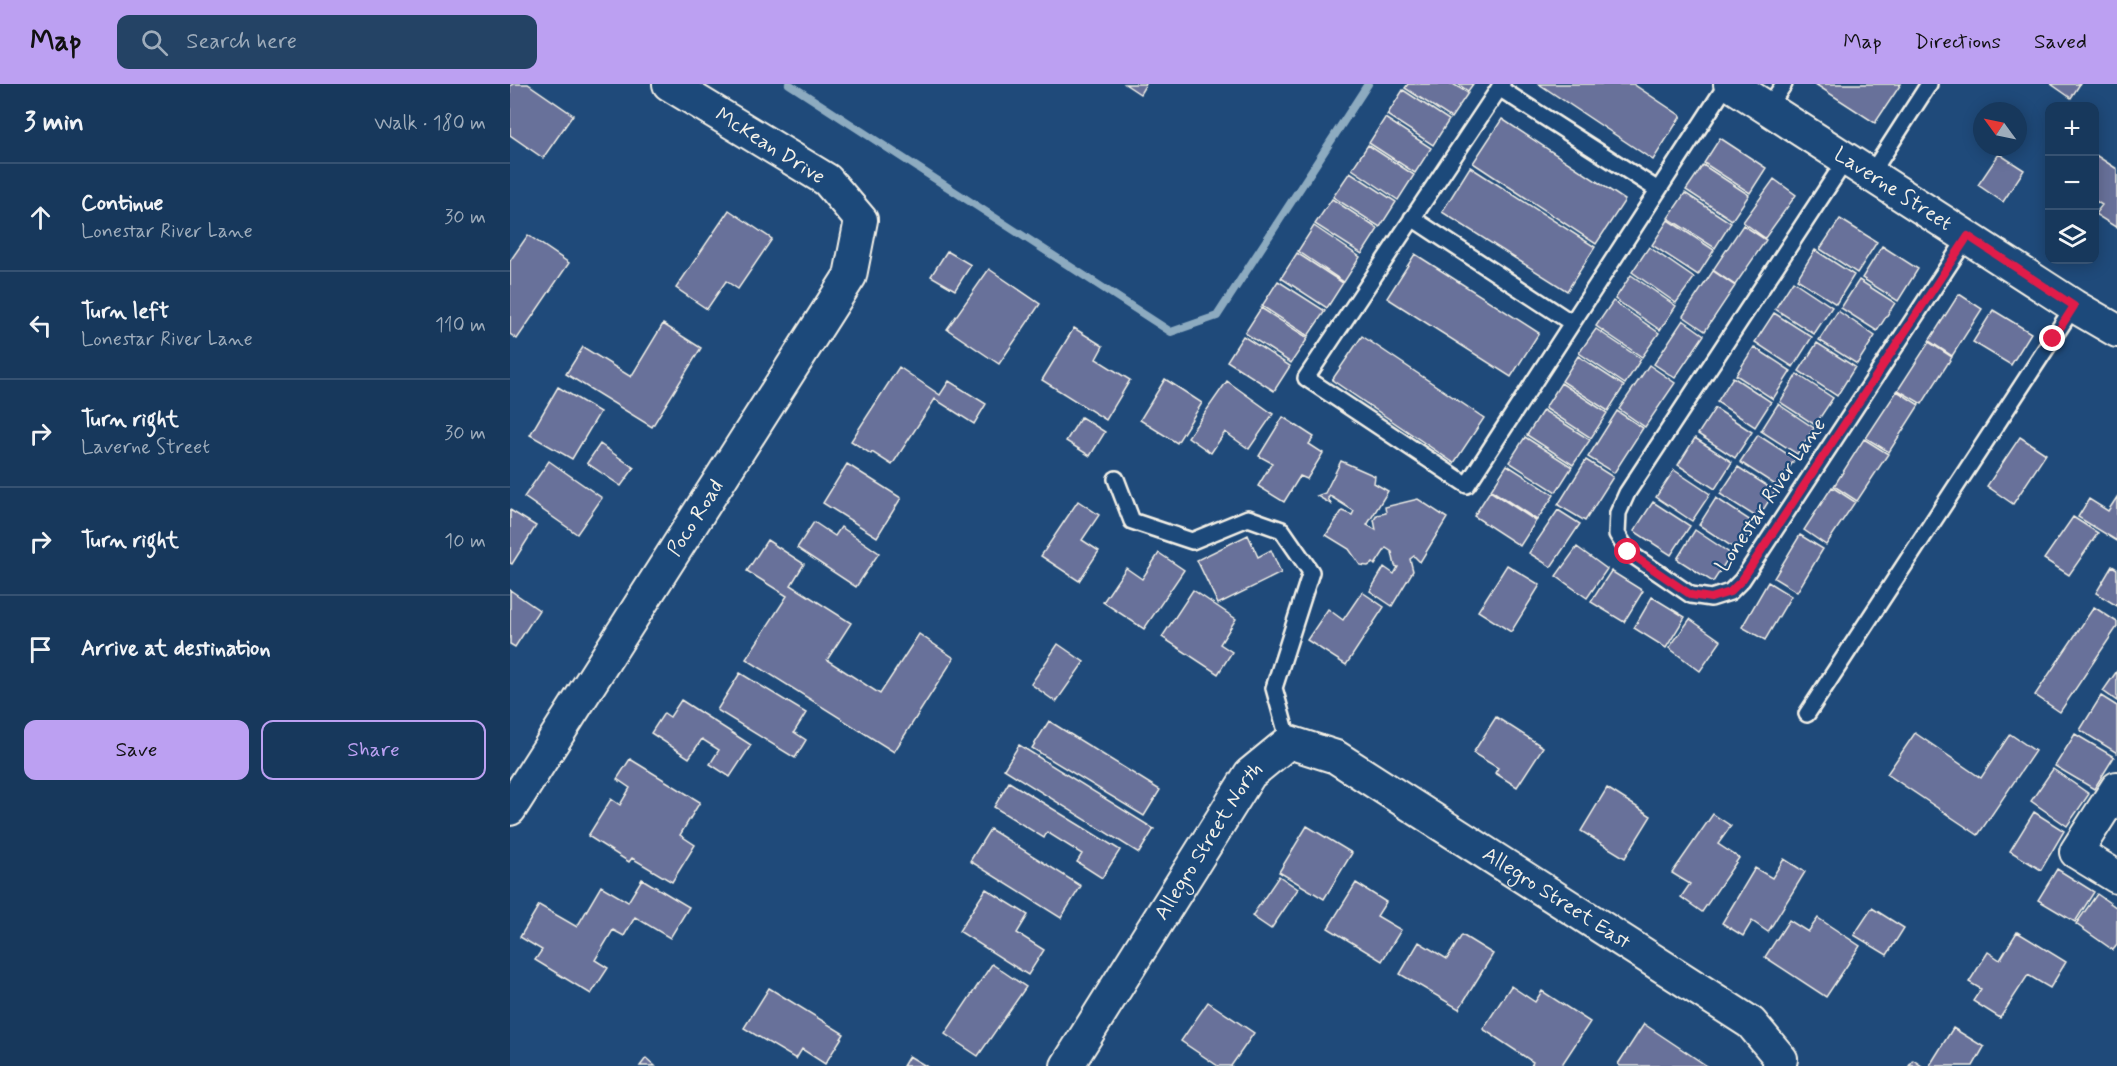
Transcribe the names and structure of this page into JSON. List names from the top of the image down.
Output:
{
  "streets": {
    "street": [
      "McKean Drive",
      "Laverne Street",
      "Poco Road",
      "Allegro Street North",
      "Allegro Street East"
    ],
    "lane": ["Lonestar River Lane"]
  },
  "crossings": [
    ["McKean Drive", "Poco Road"],
    ["Laverne Street", "Lonestar River Lane"],
    ["Allegro Street North", "Allegro Street East"]
  ],
  "north": "top left",
  "page": {
    "header": "Map",
    "search": "Search here",
    "nav": ["Map", "Directions", "Saved"],
    "heading": ["3 min", "Walk · 180 m"],
    "map_buttons": ["+", "−"],
    "list": [
      ["Continue", "Lonestar River Lane", "30 m"],
      ["Turn left", "Lonestar River Lane", "110 m"],
      ["Turn right", "Laverne Street", "30 m"],
      ["Turn right", "10 m"],
      "Arrive at destination"
    ],
    "buttons": ["Save", "Share"]
  }
}
